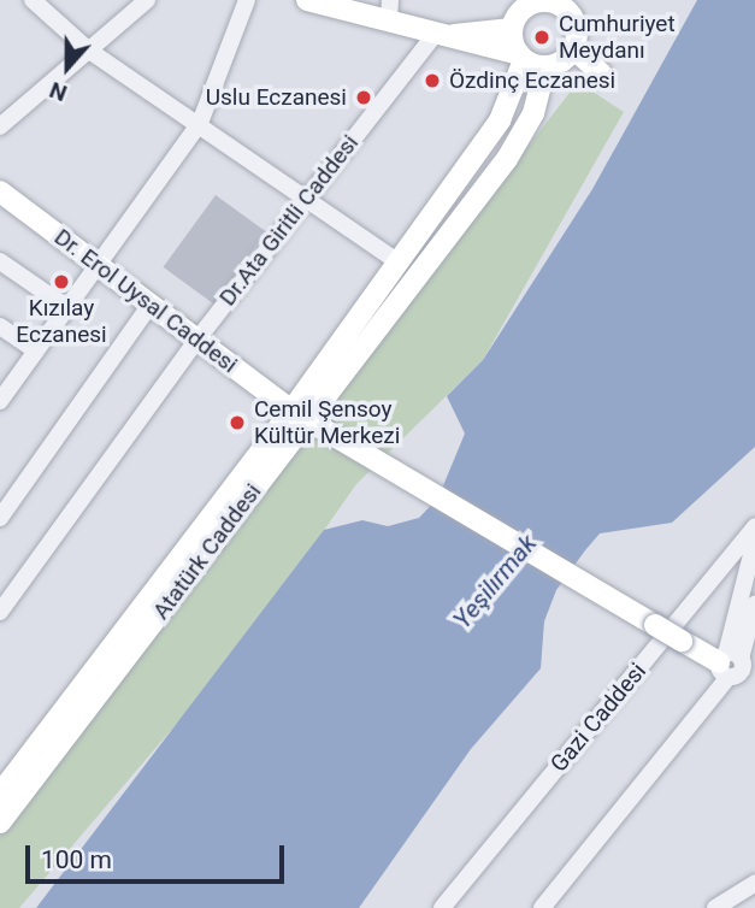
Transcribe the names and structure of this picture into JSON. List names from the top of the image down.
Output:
{
  "streets": {
    "main road": ["Dr. Erol Uysal Caddesi", "Atatürk Caddesi"],
    "street": ["Dr.Ata Giritli Caddesi", "Gazi Caddesi"]
  },
  "crossings": [
    ["Dr.Ata Giritli Caddesi", "Dr. Erol Uysal Caddesi"],
    ["Dr. Erol Uysal Caddesi", "Atatürk Caddesi"]
  ],
  "water": ["Yeşilırmak"],
  "places": [
    "Cumhuriyet Meydanı",
    "Özdinç Eczanesi",
    "Uslu Eczanesi",
    "Kızılay Eczanesi",
    "Cemil Şensoy Kültür Merkezi"
  ],
  "scale_bar": "100 m",
  "north": "bottom"
}
